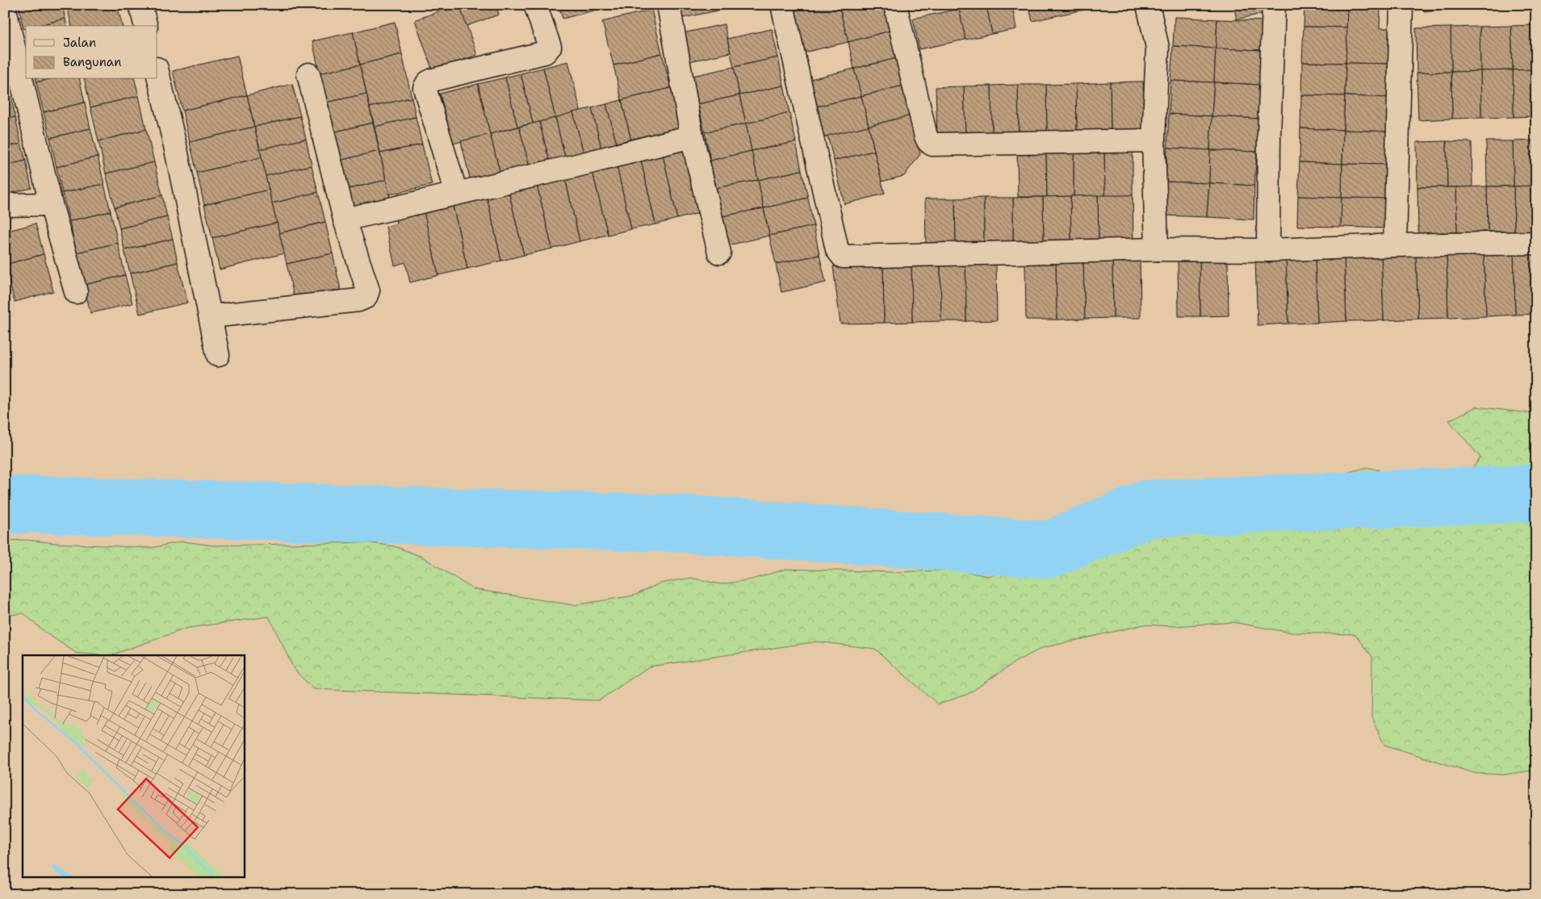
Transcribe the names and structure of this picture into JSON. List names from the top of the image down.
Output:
{
  "legend": ["Jalan", "Bangunan"]
}
